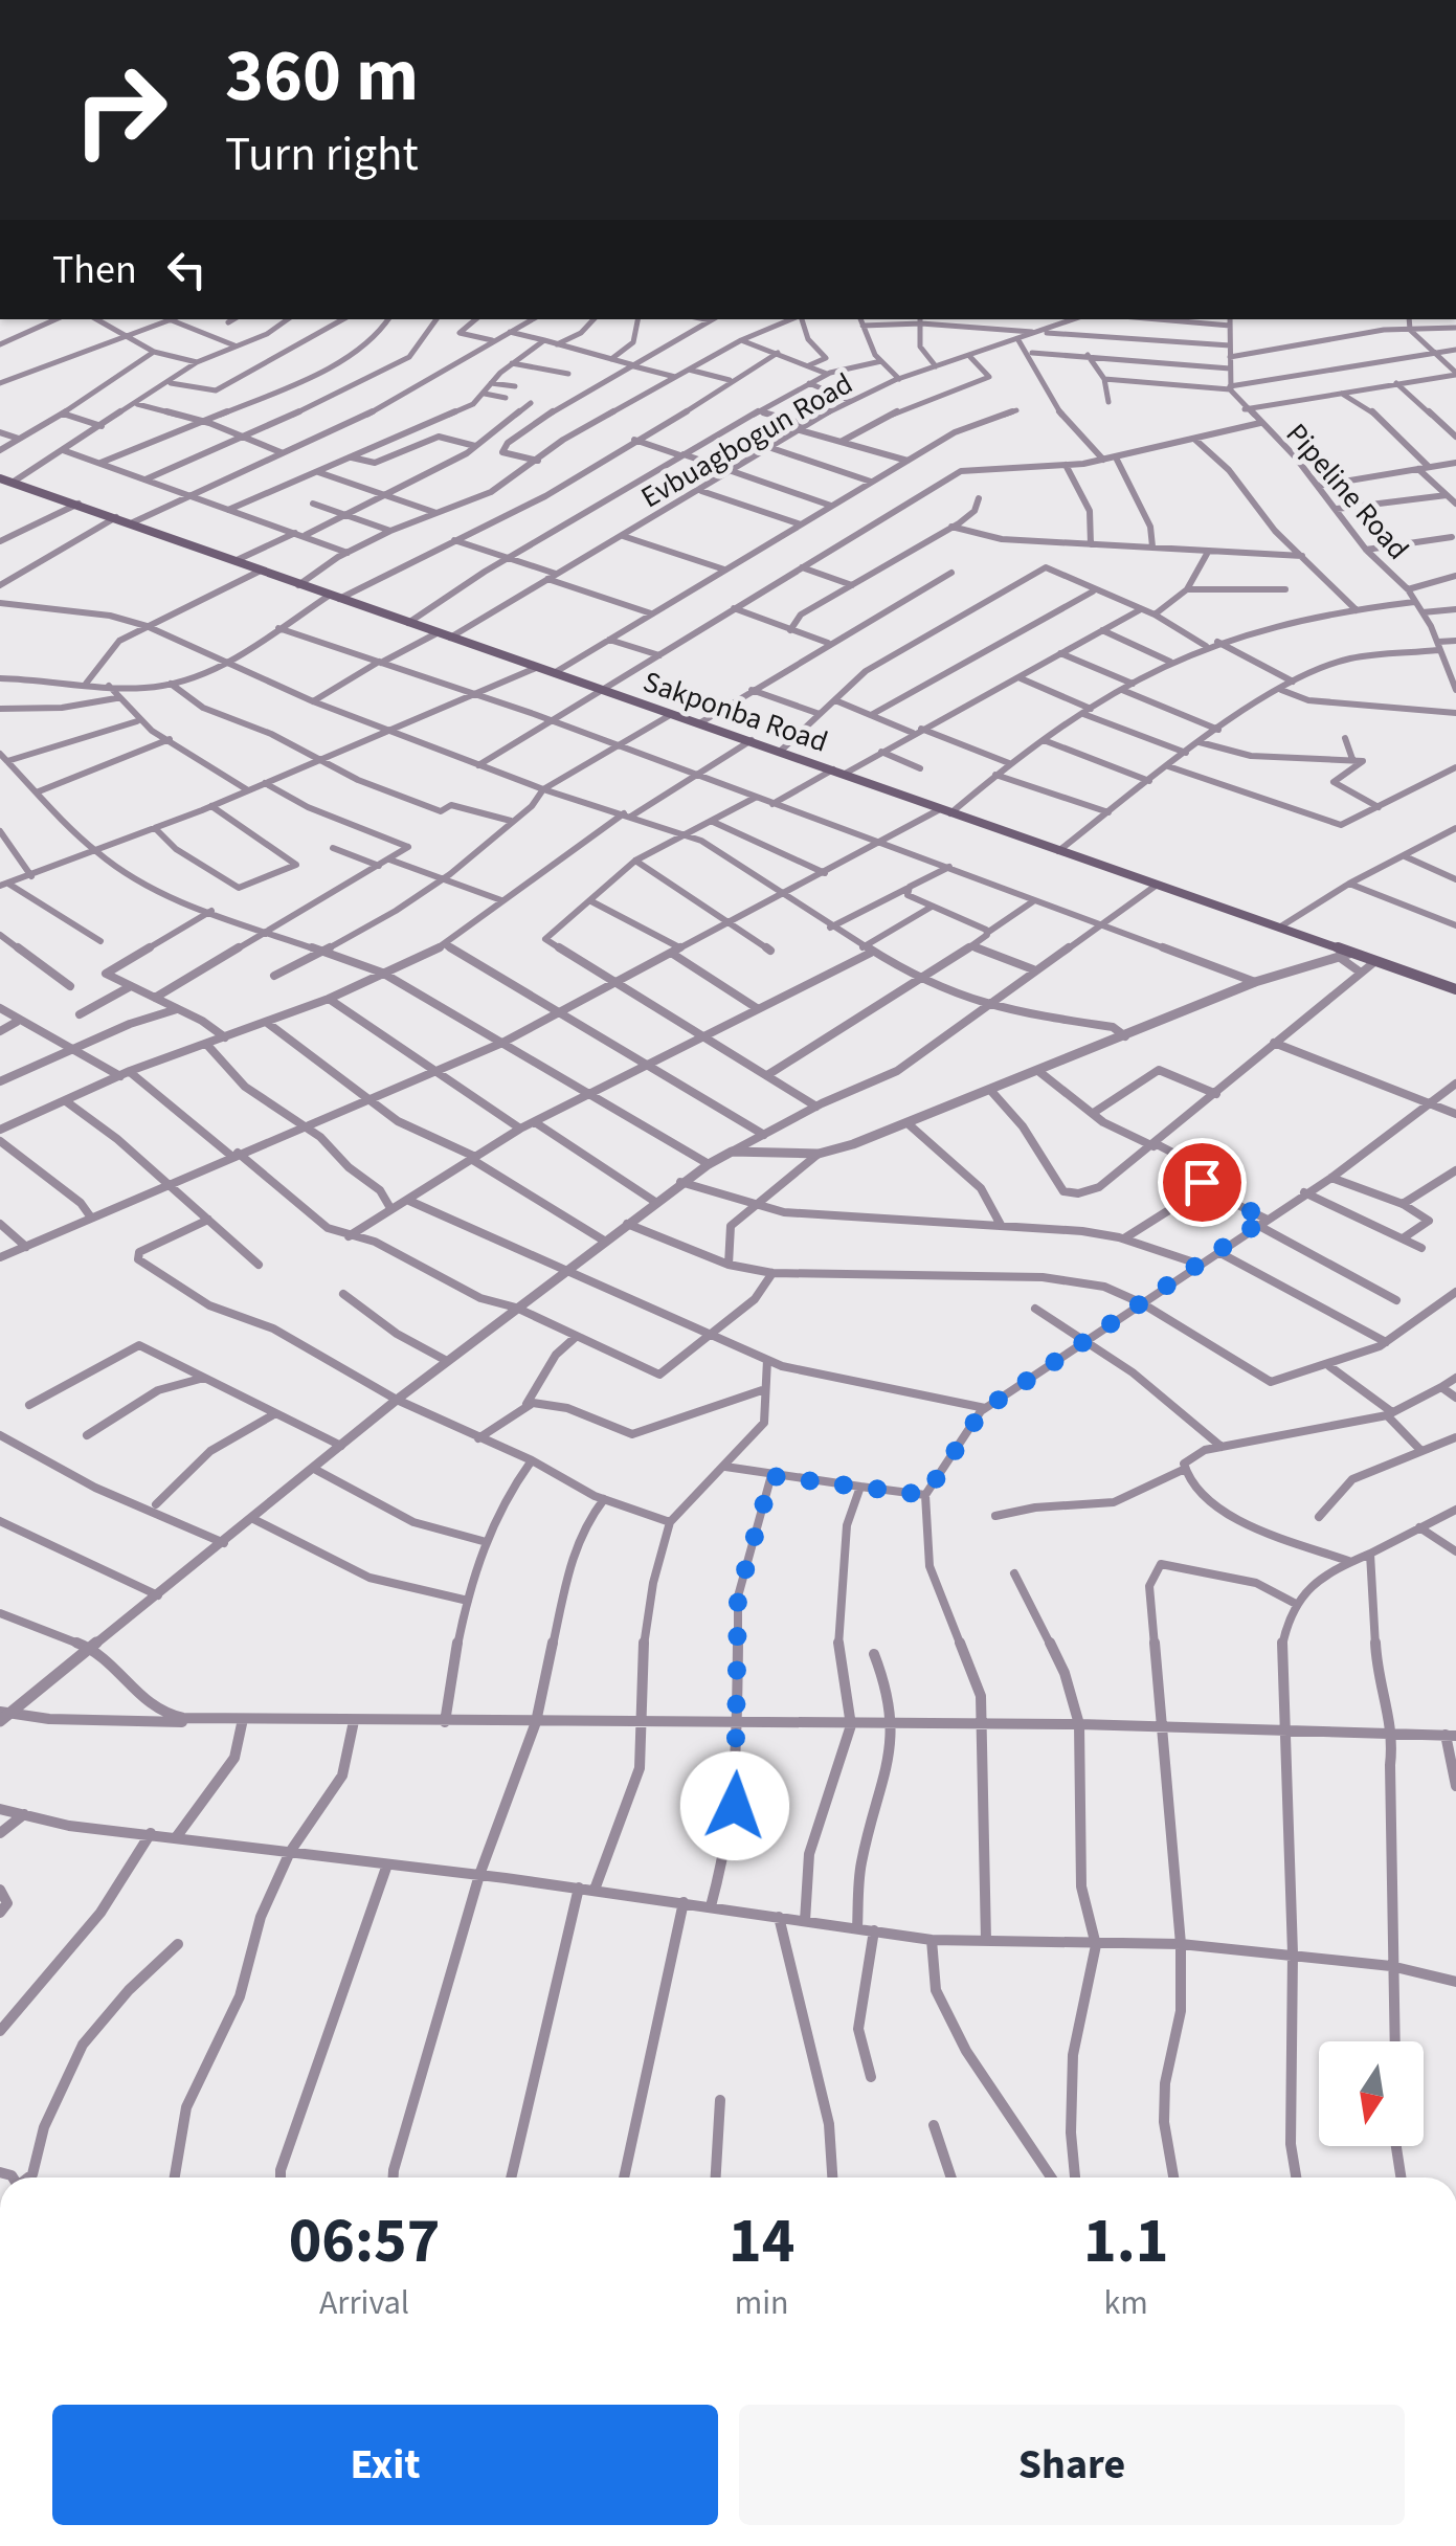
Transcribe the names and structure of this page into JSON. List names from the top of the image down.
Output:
{
  "streets": {
    "main road": ["Sakponba Road"],
    "street": ["Evbuagbogun Road", "Pipeline Road"]
  },
  "crossings": [
    ["Evbuagbogun Road", "Sakponba Road"]
  ],
  "north": "bottom",
  "page": {
    "turn": ["360 m", "Turn right"],
    "then": "Then",
    "eta": [
      "06:57",
      "Arrival",
      "14",
      "min",
      "1.1",
      "km"
    ],
    "buttons": ["Exit", "Share"]
  }
}
